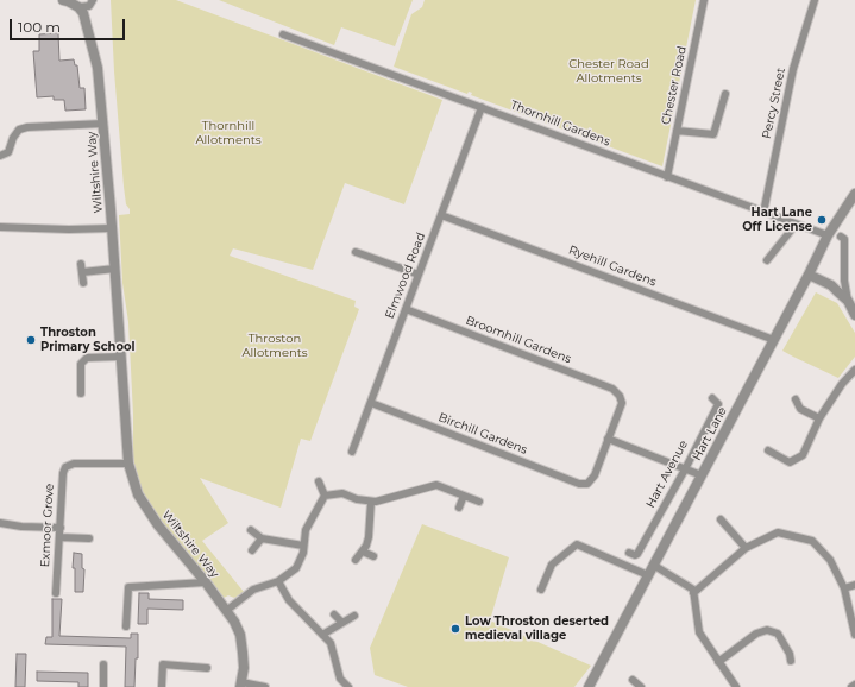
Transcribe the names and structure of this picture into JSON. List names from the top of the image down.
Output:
{
  "streets": {
    "street": [
      "Chester Road",
      "Percy Street",
      "Thornhill Gardens",
      "Wiltshire Way",
      "Ryehill Gardens",
      "Elmwood Road",
      "Broomhill Gardens",
      "Birchill Gardens",
      "Hart Lane",
      "Hart Avenue",
      "Exmoor Grove"
    ]
  },
  "crossings": [
    ["Chester Road", "Thornhill Gardens"],
    ["Percy Street", "Thornhill Gardens"],
    ["Thornhill Gardens", "Elmwood Road"],
    ["Thornhill Gardens", "Hart Lane"],
    ["Wiltshire Way", "Exmoor Grove"],
    ["Ryehill Gardens", "Elmwood Road"],
    ["Ryehill Gardens", "Hart Lane"],
    ["Elmwood Road", "Broomhill Gardens"],
    ["Elmwood Road", "Birchill Gardens"],
    ["Broomhill Gardens", "Birchill Gardens"]
  ],
  "parks": ["Chester Road Allotments", "Thornhill Allotments", "Throston Allotments"],
  "places": ["Hart Lane Off License", "Throston Primary School", "Low Throston deserted medieval village"],
  "scale_bar": "100 m"
}
